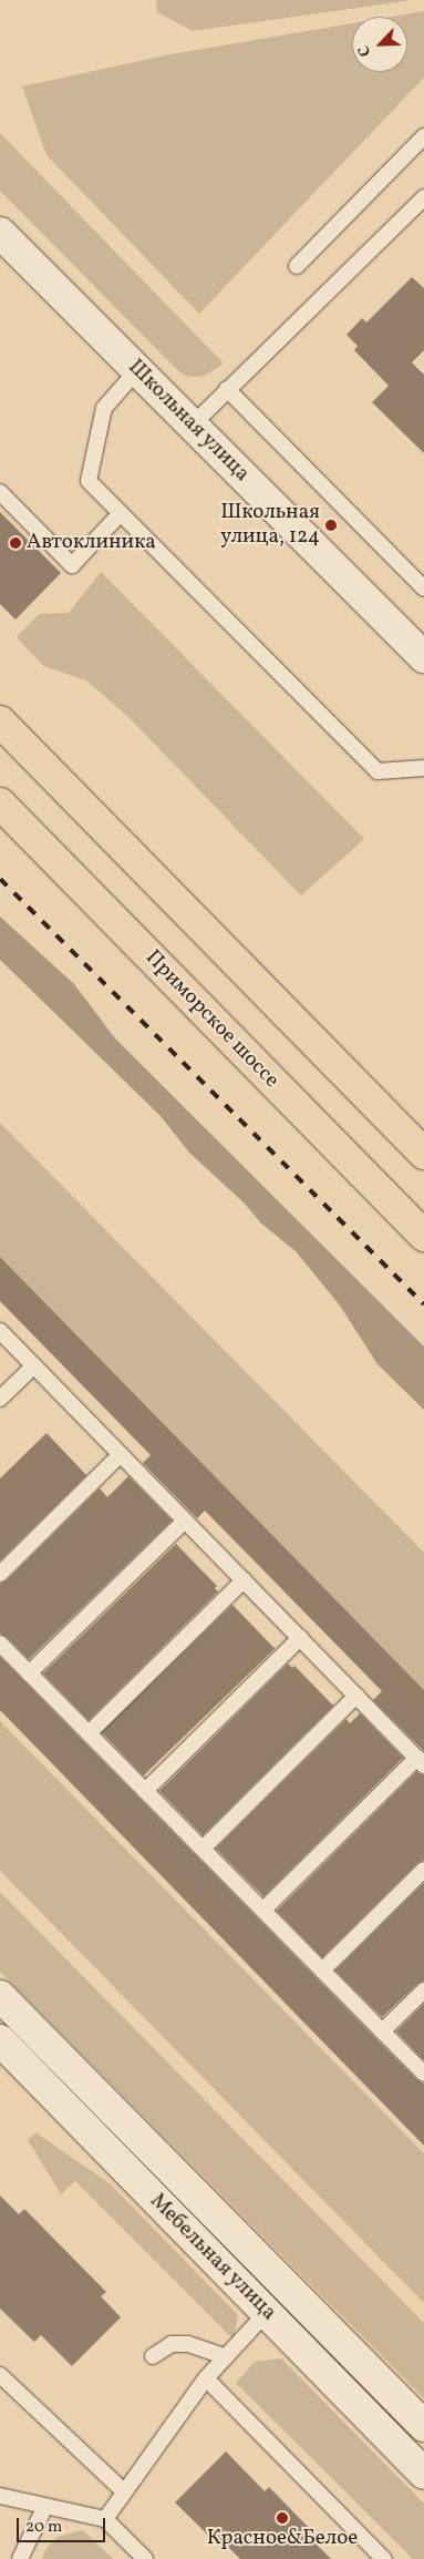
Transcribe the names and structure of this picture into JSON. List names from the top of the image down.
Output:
{
  "streets": {
    "main road": ["Приморское шоссе"],
    "street": ["Школьная улица", "Мебельная улица"]
  },
  "places": ["Школьная улица, 124", "Автоклиника", "Красное&Белое"],
  "scale_bar": "20 m",
  "north": "bottom left"
}
